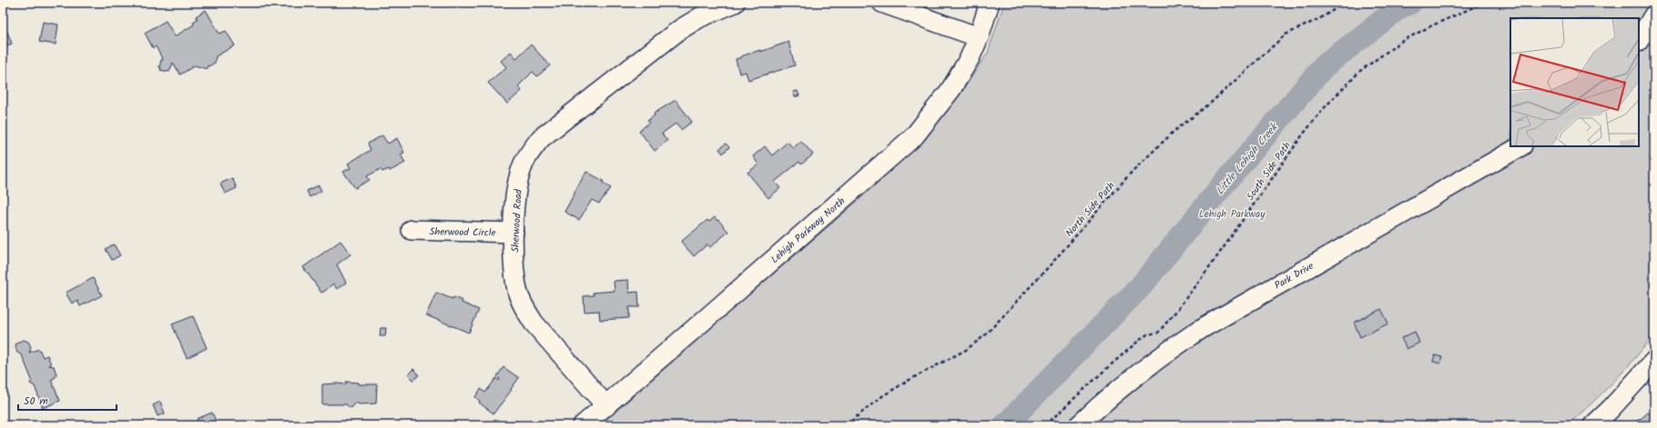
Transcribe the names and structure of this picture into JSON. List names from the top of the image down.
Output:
{
  "streets": {
    "street": [
      "Sherwood Road",
      "Lehigh Parkway North",
      "Sherwood Circle",
      "Park Drive"
    ],
    "path": ["South Side Path", "North Side Path"]
  },
  "crossings": [
    ["Sherwood Road", "Lehigh Parkway North"],
    ["Sherwood Road", "Sherwood Circle"]
  ],
  "water": ["Little Lehigh Creek"],
  "parks": ["Lehigh Parkway"],
  "scale_bar": "50 m"
}
